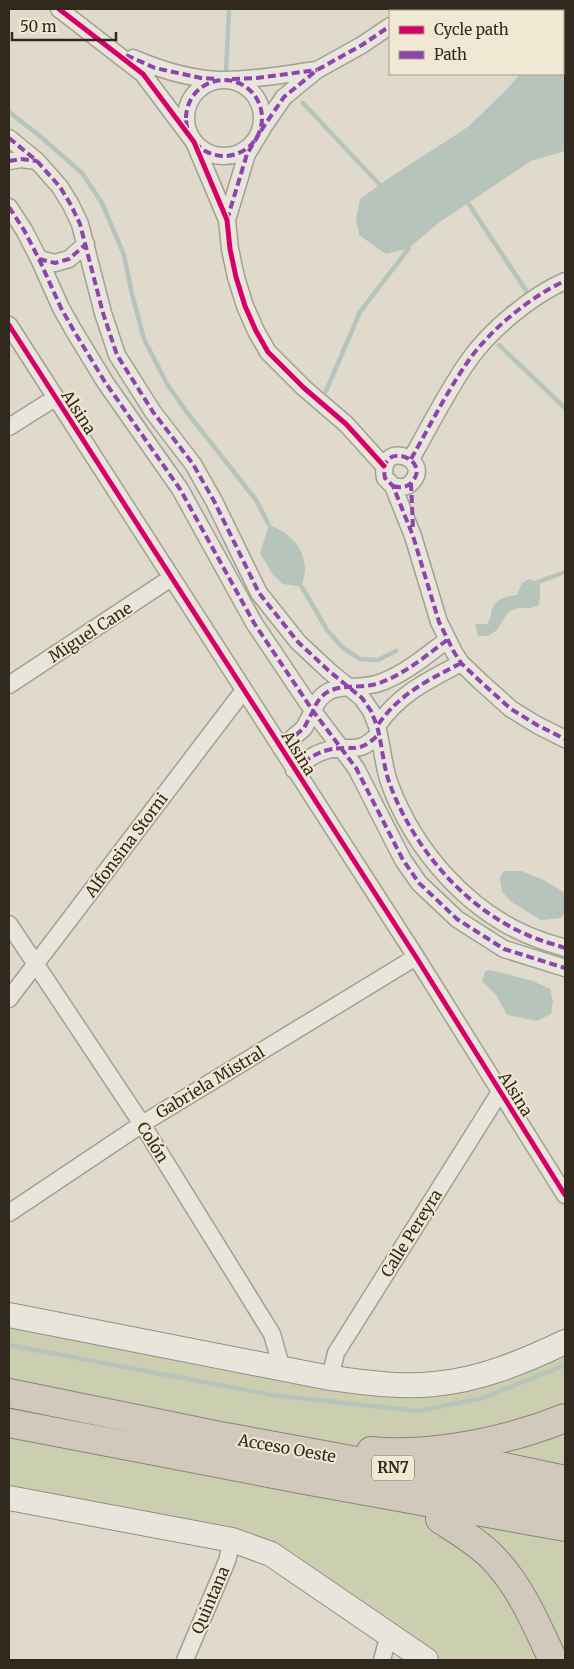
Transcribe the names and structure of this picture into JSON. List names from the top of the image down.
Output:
{
  "streets": {
    "highway": ["Acceso Oeste", "RN7"],
    "street": [
      "Alsina",
      "Miguel Cane",
      "Alfonsina Storni",
      "Gabriela Mistral",
      "Colón",
      "Calle Pereyra",
      "Quintana"
    ]
  },
  "crossings": [
    ["Alsina", "Miguel Cane"],
    ["Alsina", "Alfonsina Storni"],
    ["Alsina", "Gabriela Mistral"],
    ["Alsina", "Calle Pereyra"],
    ["Alfonsina Storni", "Colón"],
    ["Gabriela Mistral", "Colón"]
  ],
  "legend": ["Cycle path", "Path"],
  "scale_bar": "50 m"
}
